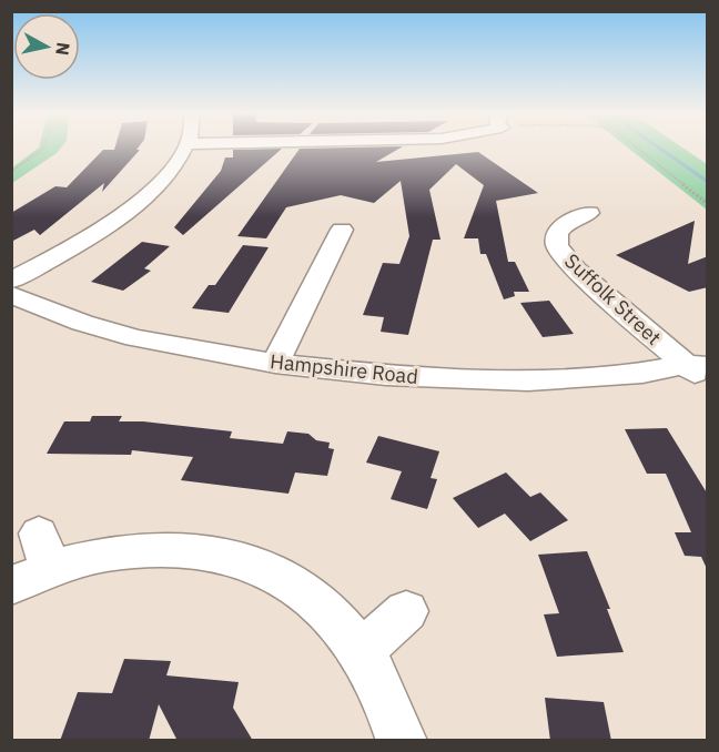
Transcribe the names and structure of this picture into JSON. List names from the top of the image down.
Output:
{
  "streets": {
    "street": ["Suffolk Street", "Hampshire Road"]
  },
  "crossings": [
    ["Suffolk Street", "Hampshire Road"]
  ],
  "north": "right"
}
